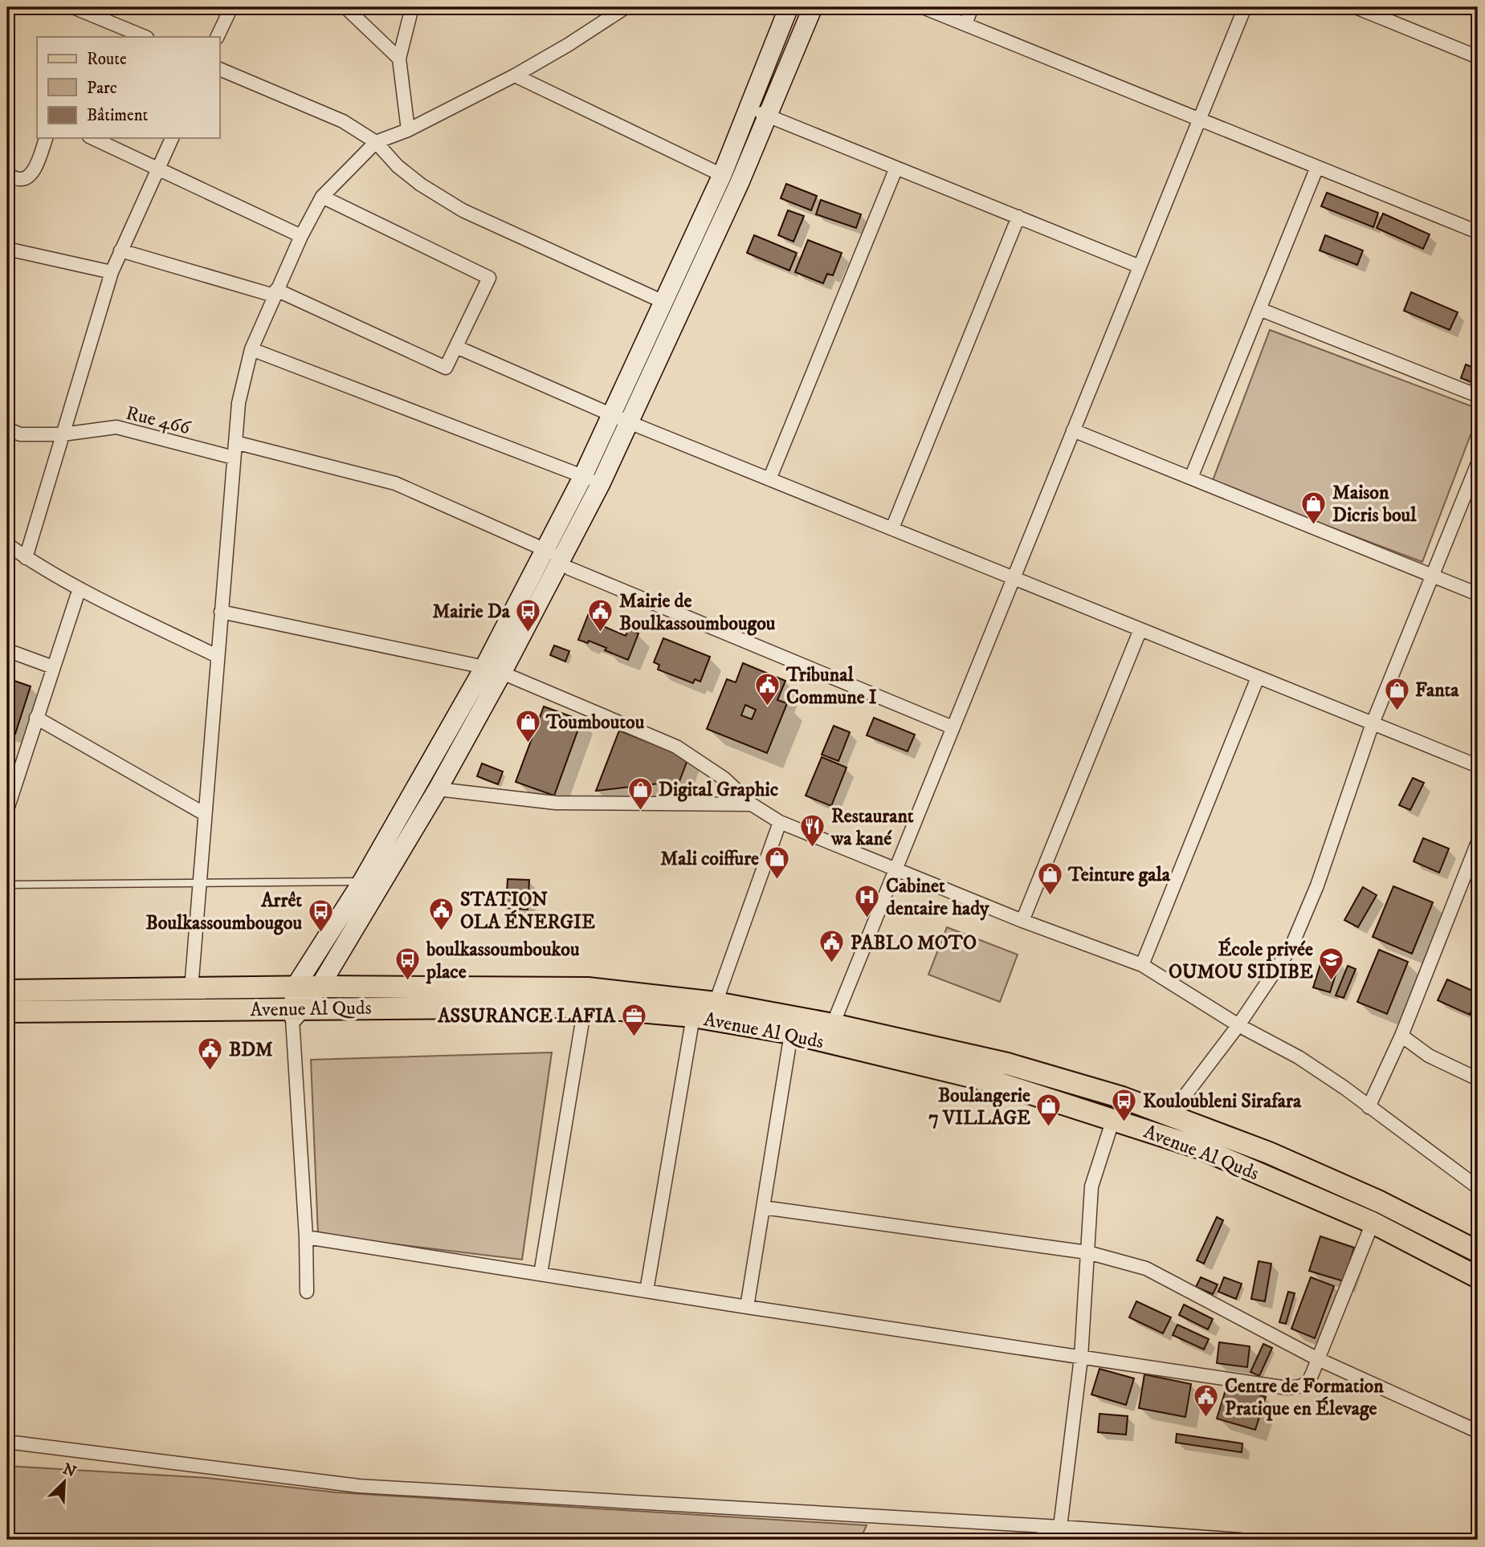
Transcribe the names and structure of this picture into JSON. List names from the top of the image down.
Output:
{
  "streets": {
    "main road": ["Avenue Al Quds"],
    "street": ["Rue 466"]
  },
  "places": {
    "shop": [
      "Maison Dicris boul",
      "Fanta",
      "Toumboutou",
      "Digital Graphic",
      "Mali coiffure",
      "Teinture gala",
      "Boulangerie 7 VILLAGE"
    ],
    "bus stop": [
      "Mairie Da",
      "Arrêt Boulkassoumbougou",
      "boulkassoumboukou place",
      "Kouloubleni Sirafara"
    ],
    "public building": [
      "Mairie de Boulkassoumbougou",
      "Tribunal Commune I",
      "STATION OLA ÉNERGIE",
      "PABLO MOTO",
      "BDM",
      "Centre de Formation Pratique en Élevage"
    ],
    "restaurant": ["Restaurant wa kané"],
    "hospital": ["Cabinet dentaire hady"],
    "school or university": ["École privée OUMOU SIDIBE"],
    "office": ["ASSURANCE LAFIA"]
  },
  "legend": ["Route", "Parc", "Bâtiment"],
  "north": "top right"
}
